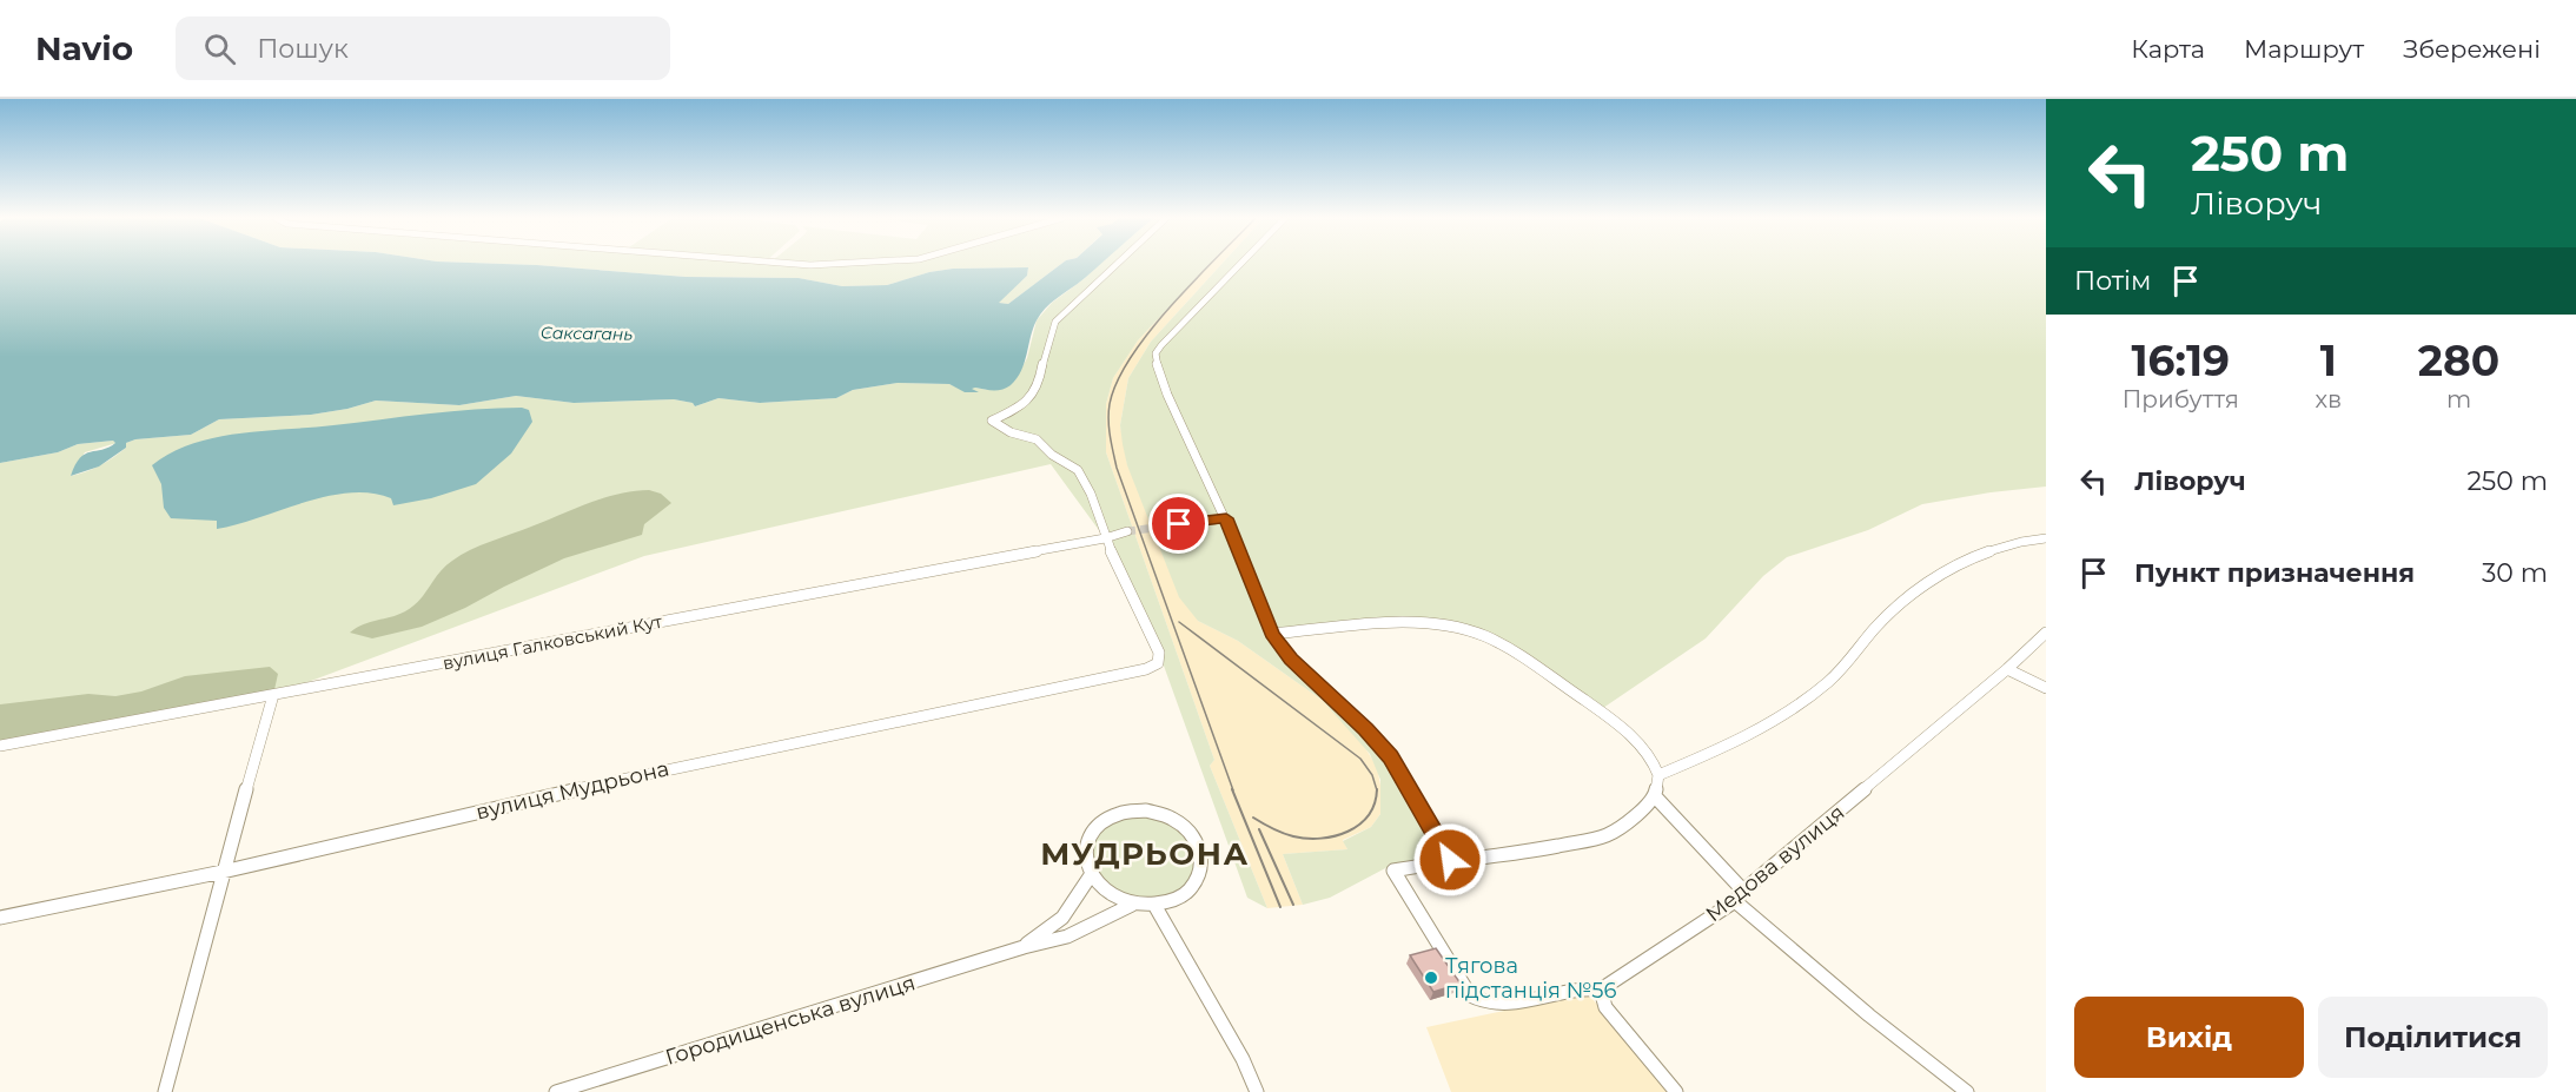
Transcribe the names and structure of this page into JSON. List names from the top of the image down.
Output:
{
  "streets": {
    "street": [
      "вулиця Галковський Кут",
      "вулиця Мудрьона",
      "Медова вулиця",
      "Городищенська вулиця"
    ]
  },
  "crossings": [
    ["вулиця Галковський Кут", "вулиця Мудрьона"]
  ],
  "districts": ["МУДРЬОНА"],
  "water": ["Саксагань"],
  "places": ["Тягова підстанція №56"],
  "page": {
    "header": "Navio",
    "search": "Пошук",
    "nav": ["Карта", "Маршрут", "Збережені"],
    "turn": ["250 m", "Ліворуч"],
    "then": "Потім",
    "eta": [
      "16:19",
      "Прибуття",
      "1",
      "хв",
      "280",
      "m"
    ],
    "list": [
      {
        "name": "Ліворуч",
        "value": "250 m"
      },
      {
        "name": "Пункт призначення",
        "value": "30 m"
      }
    ],
    "buttons": ["Вихід", "Поділитися"]
  }
}
